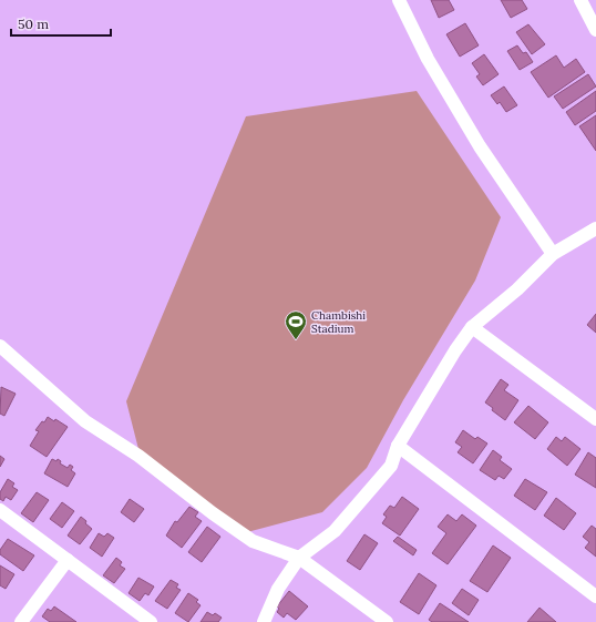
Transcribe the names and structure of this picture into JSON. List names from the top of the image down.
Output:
{
  "places": {
    "sports": ["Chambishi Stadium"]
  },
  "scale_bar": "50 m"
}
